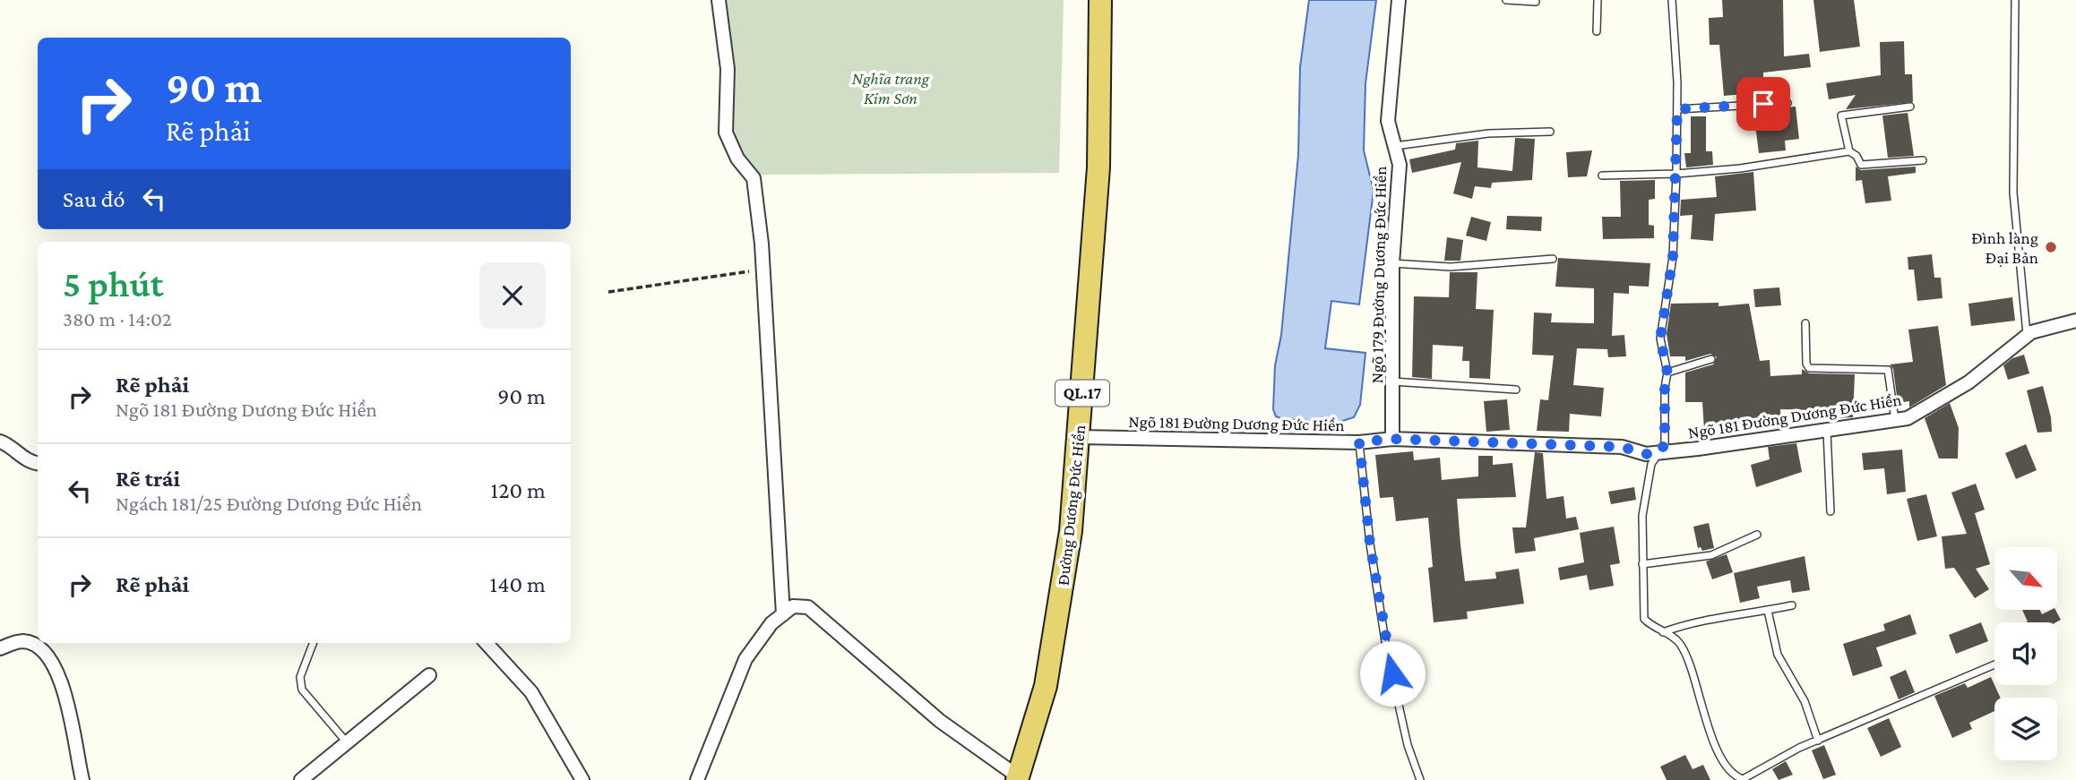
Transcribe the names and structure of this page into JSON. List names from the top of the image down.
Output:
{
  "streets": {
    "highway": ["QL.17", "Đường Dương Đức Hiền"],
    "street": ["Ngõ 179 Đường Dương Đức Hiền", "Ngõ 181 Đường Dương Đức Hiền"]
  },
  "crossings": [
    ["Ngõ 179 Đường Dương Đức Hiền", "Ngõ 181 Đường Dương Đức Hiền"],
    ["Ngõ 181 Đường Dương Đức Hiền", "Đường Dương Đức Hiền"]
  ],
  "parks": ["Nghĩa trang Kim Sơn"],
  "places": ["Đình làng Đại Bản"],
  "north": "bottom right",
  "page": {
    "turn": ["90 m", "Rẽ phải"],
    "then": "Sau đó",
    "heading": ["5 phút", "380 m · 14:02"],
    "list": [
      {
        "name": "Rẽ phải",
        "note": "Ngõ 181 Đường Dương Đức Hiền",
        "value": "90 m"
      },
      {
        "name": "Rẽ trái",
        "note": "Ngách 181/25 Đường Dương Đức Hiền",
        "value": "120 m"
      },
      {
        "name": "Rẽ phải",
        "value": "140 m"
      }
    ]
  }
}
